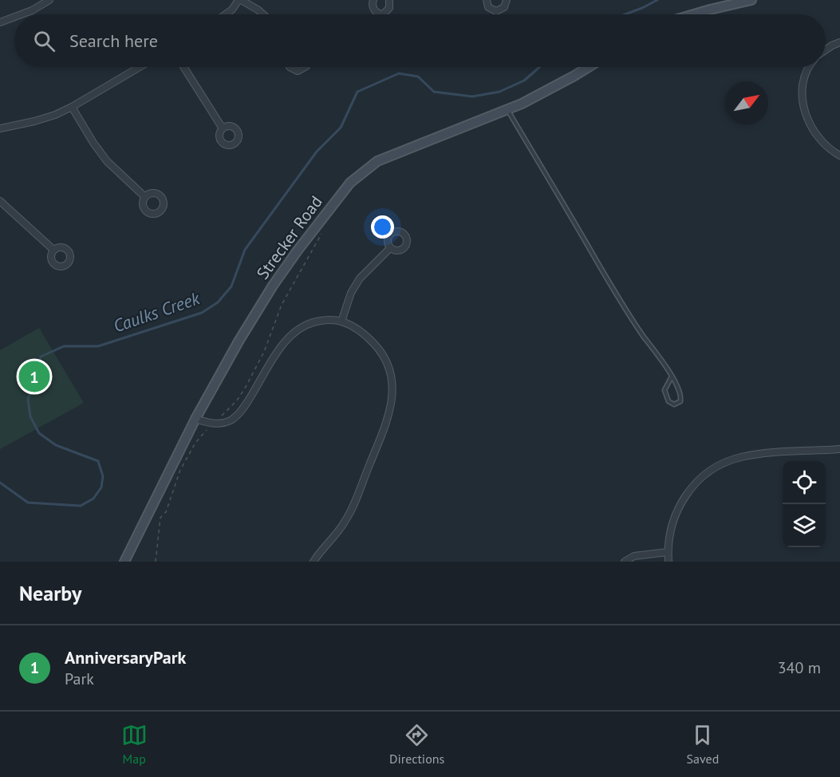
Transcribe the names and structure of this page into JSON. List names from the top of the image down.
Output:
{
  "streets": {
    "street": ["Strecker Road"]
  },
  "water": ["Caulks Creek"],
  "north": "top right",
  "page": {
    "search": "Search here",
    "pins": "1",
    "heading": "Nearby",
    "list": [
      {
        "mark": "1",
        "name": "AnniversaryPark",
        "note": "Park",
        "value": "340 m"
      }
    ],
    "nav": ["Map", "Directions", "Saved"]
  }
}
